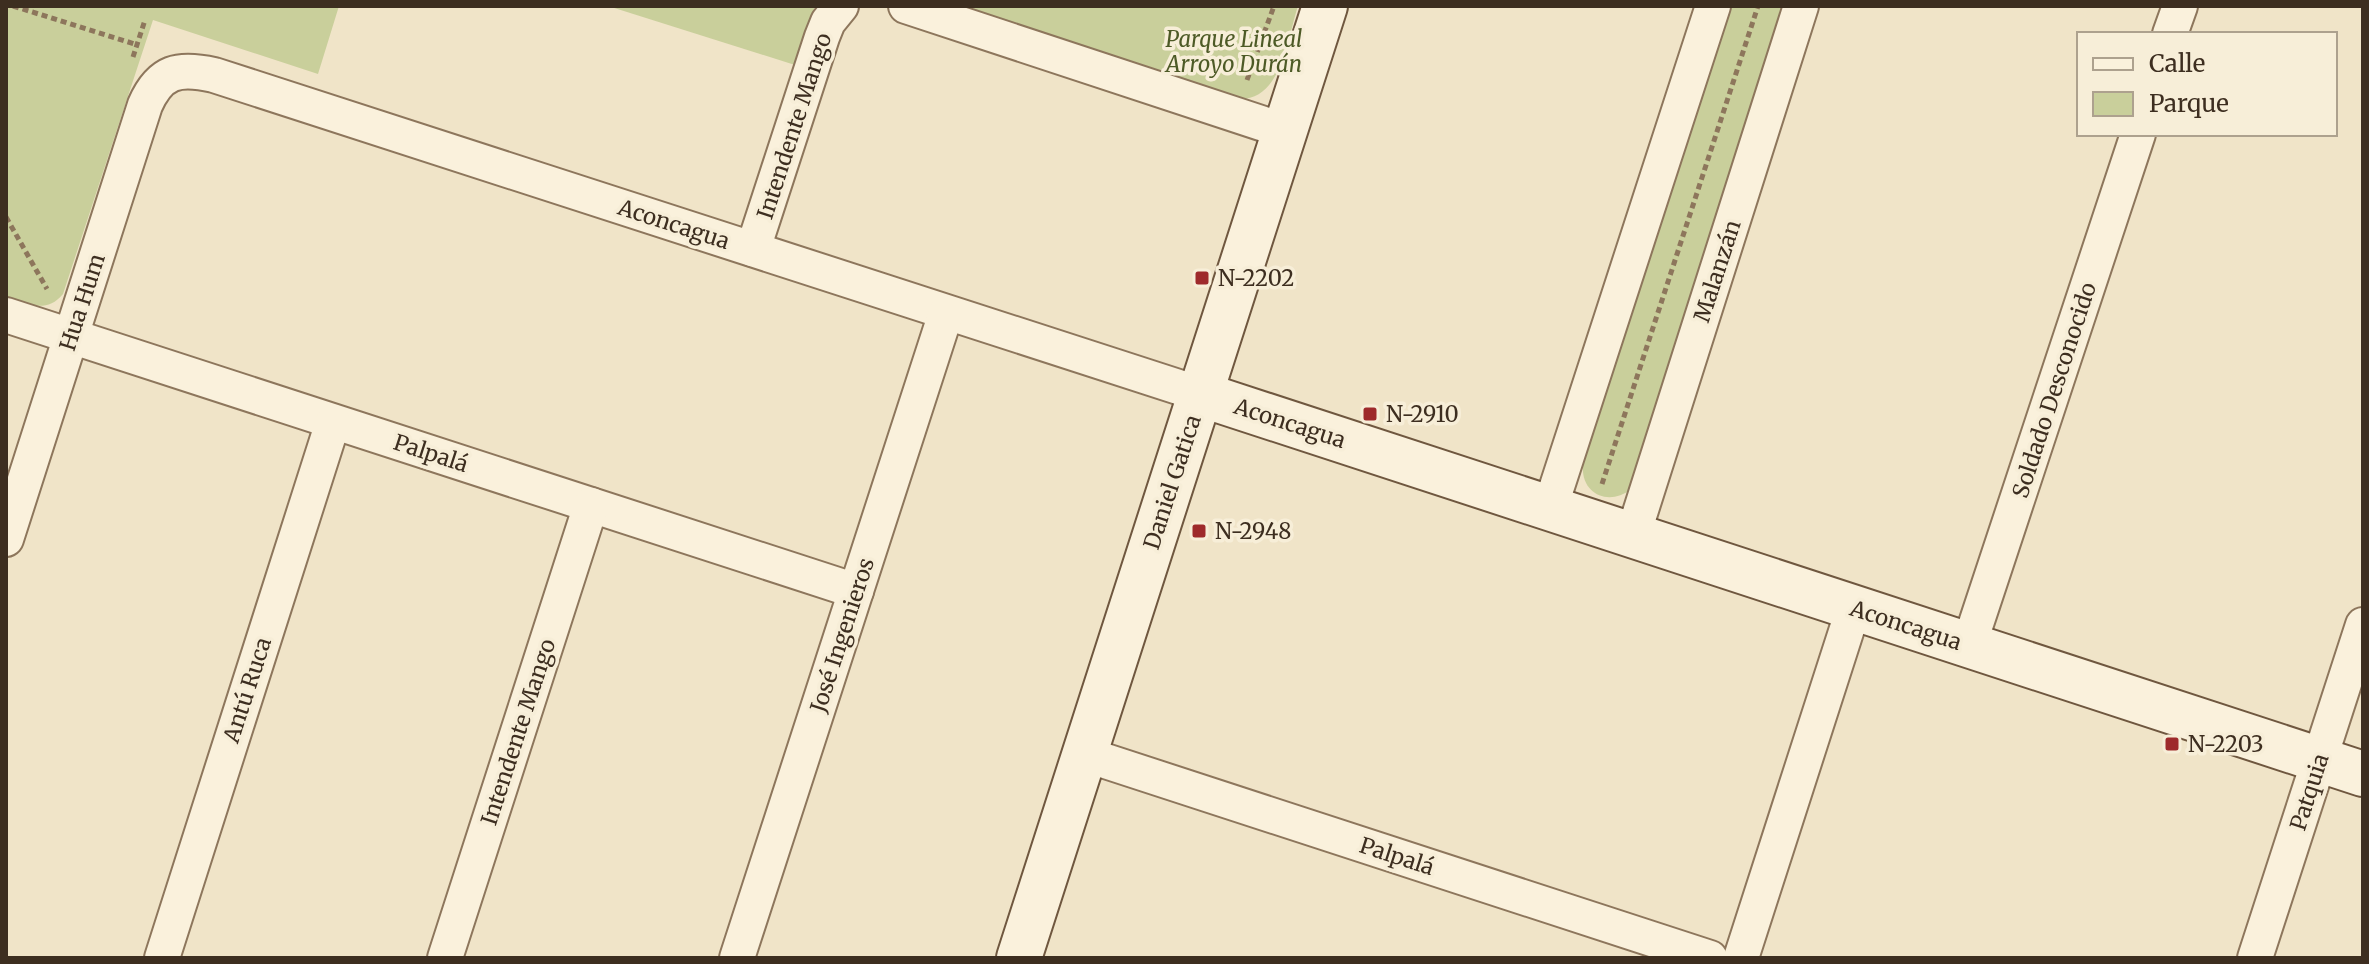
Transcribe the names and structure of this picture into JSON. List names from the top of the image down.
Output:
{
  "streets": {
    "street": [
      "Intendente Mango",
      "Aconcagua",
      "Malanzán",
      "Hua Hum",
      "Soldado Desconocido",
      "Palpalá",
      "Daniel Gatica",
      "José Ingenieros",
      "Antú Ruca",
      "Patquia"
    ]
  },
  "crossings": [
    ["Intendente Mango", "Aconcagua"],
    ["Intendente Mango", "Palpalá"],
    ["Aconcagua", "Malanzán"],
    ["Aconcagua", "Hua Hum"],
    ["Aconcagua", "Soldado Desconocido"],
    ["Aconcagua", "Daniel Gatica"],
    ["Aconcagua", "José Ingenieros"],
    ["Aconcagua", "Patquia"],
    ["Hua Hum", "Palpalá"],
    ["Palpalá", "Daniel Gatica"],
    ["Palpalá", "José Ingenieros"],
    ["Palpalá", "Antú Ruca"]
  ],
  "parks": ["Parque Lineal Arroyo Durán"],
  "places": {
    "transit": [
      "N-2202",
      "N-2910",
      "N-2948",
      "N-2203"
    ]
  },
  "legend": ["Calle", "Parque"]
}
